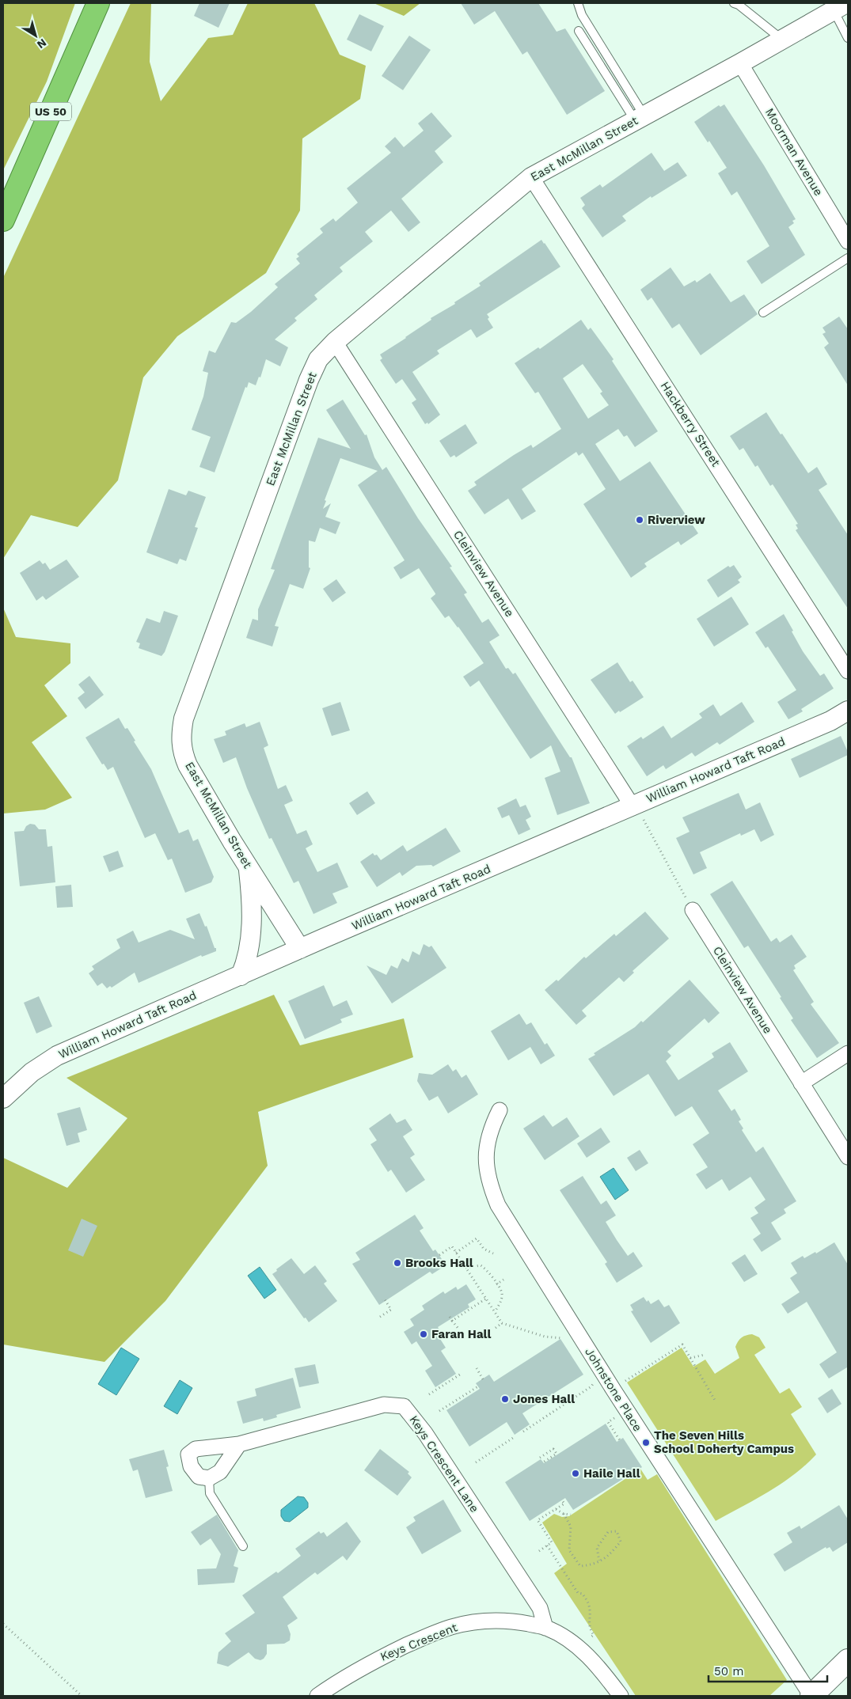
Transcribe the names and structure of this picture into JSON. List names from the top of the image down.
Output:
{
  "streets": {
    "highway": ["US 50"],
    "street": [
      "East McMillan Street",
      "Moorman Avenue",
      "Hackberry Street",
      "Cleinview Avenue",
      "William Howard Taft Road",
      "Johnstone Place",
      "Keys Crescent Lane",
      "Keys Crescent"
    ]
  },
  "crossings": [
    ["East McMillan Street", "Moorman Avenue"],
    ["East McMillan Street", "Hackberry Street"],
    ["East McMillan Street", "Cleinview Avenue"],
    ["East McMillan Street", "William Howard Taft Road"],
    ["Cleinview Avenue", "William Howard Taft Road"],
    ["Keys Crescent Lane", "Keys Crescent"]
  ],
  "places": [
    "Riverview",
    "Brooks Hall",
    "Faran Hall",
    "Jones Hall",
    "The Seven Hills School Doherty Campus",
    "Haile Hall"
  ],
  "scale_bar": "50 m",
  "north": "bottom right"
}
